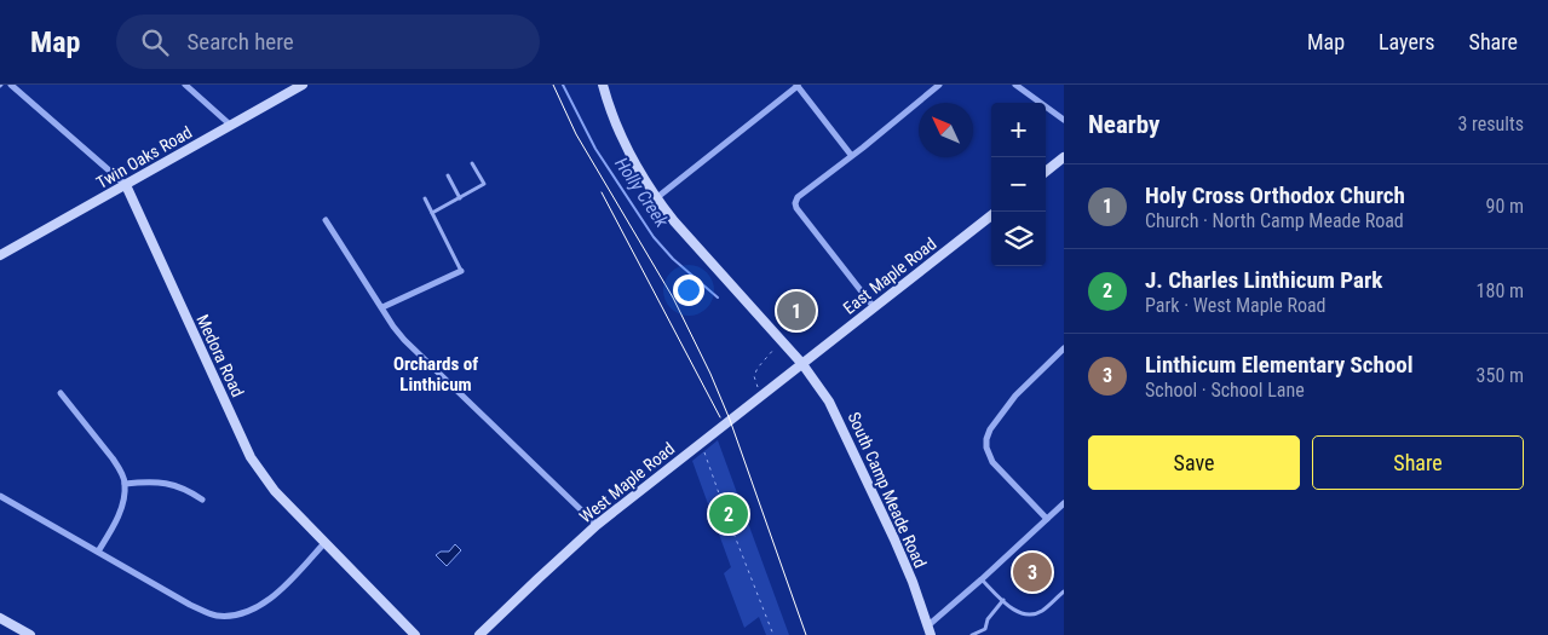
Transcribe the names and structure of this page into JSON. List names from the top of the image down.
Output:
{
  "streets": {
    "street": [
      "Twin Oaks Road",
      "East Maple Road",
      "Medora Road",
      "West Maple Road",
      "South Camp Meade Road"
    ]
  },
  "crossings": [
    ["Twin Oaks Road", "Medora Road"],
    ["East Maple Road", "West Maple Road"],
    ["East Maple Road", "South Camp Meade Road"],
    ["West Maple Road", "South Camp Meade Road"]
  ],
  "districts": ["Orchards of Linthicum"],
  "water": ["Holly Creek"],
  "north": "top left",
  "page": {
    "header": "Map",
    "search": "Search here",
    "nav": ["Map", "Layers", "Share"],
    "heading": ["Nearby", "3 results"],
    "map_buttons": ["+", "−"],
    "list": [
      {
        "mark": "1",
        "name": "Holy Cross Orthodox Church",
        "note": "Church · North Camp Meade Road",
        "value": "90 m"
      },
      {
        "mark": "2",
        "name": "J. Charles Linthicum Park",
        "note": "Park · West Maple Road",
        "value": "180 m"
      },
      {
        "mark": "3",
        "name": "Linthicum Elementary School",
        "note": "School · School Lane",
        "value": "350 m"
      }
    ],
    "pins": ["1", "2", "3"],
    "buttons": ["Save", "Share"]
  }
}
